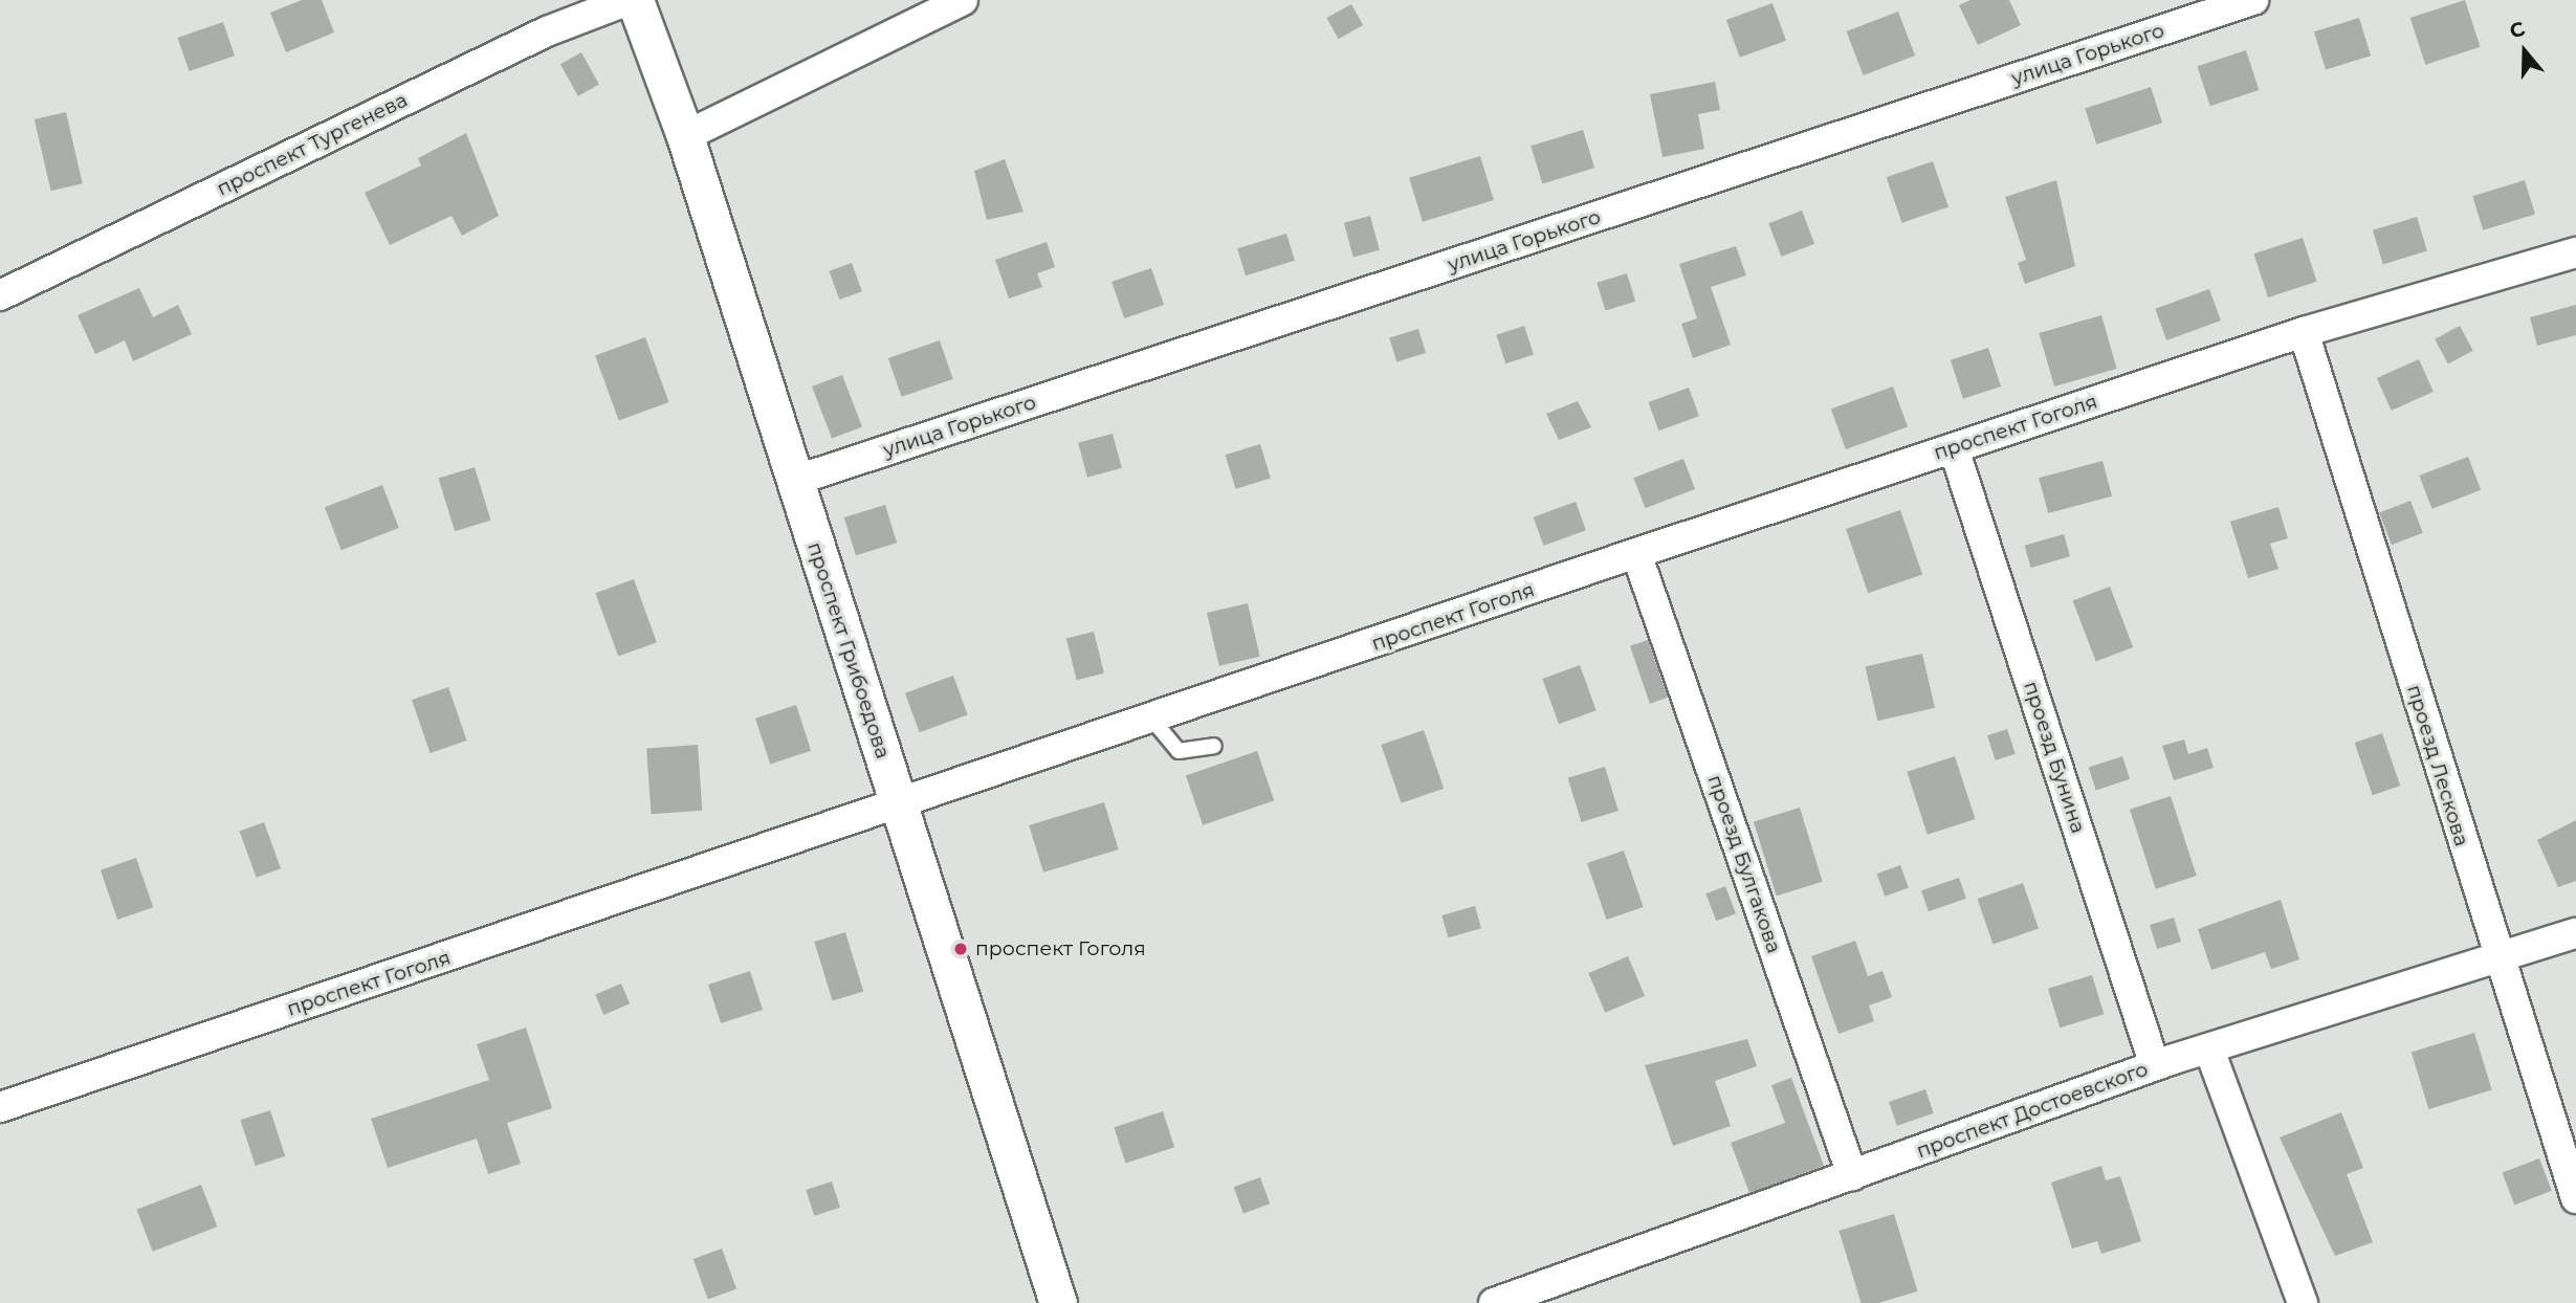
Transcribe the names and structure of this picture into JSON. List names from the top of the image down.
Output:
{
  "streets": {
    "street": [
      "улица Горького",
      "проспект Тургенева",
      "проспект Гоголя",
      "проспект Грибоедова",
      "проезд Бунина",
      "проезд Лескова",
      "проезд Булгакова",
      "проспект Достоевского"
    ]
  },
  "crossings": [
    ["улица Горького", "проспект Грибоедова"],
    ["проспект Гоголя", "проспект Грибоедова"],
    ["проспект Гоголя", "проезд Бунина"],
    ["проспект Гоголя", "проезд Лескова"],
    ["проспект Гоголя", "проезд Булгакова"],
    ["проезд Бунина", "проспект Достоевского"],
    ["проезд Лескова", "проспект Достоевского"],
    ["проезд Булгакова", "проспект Достоевского"]
  ],
  "places": ["проспект Гоголя"],
  "north": "top"
}
